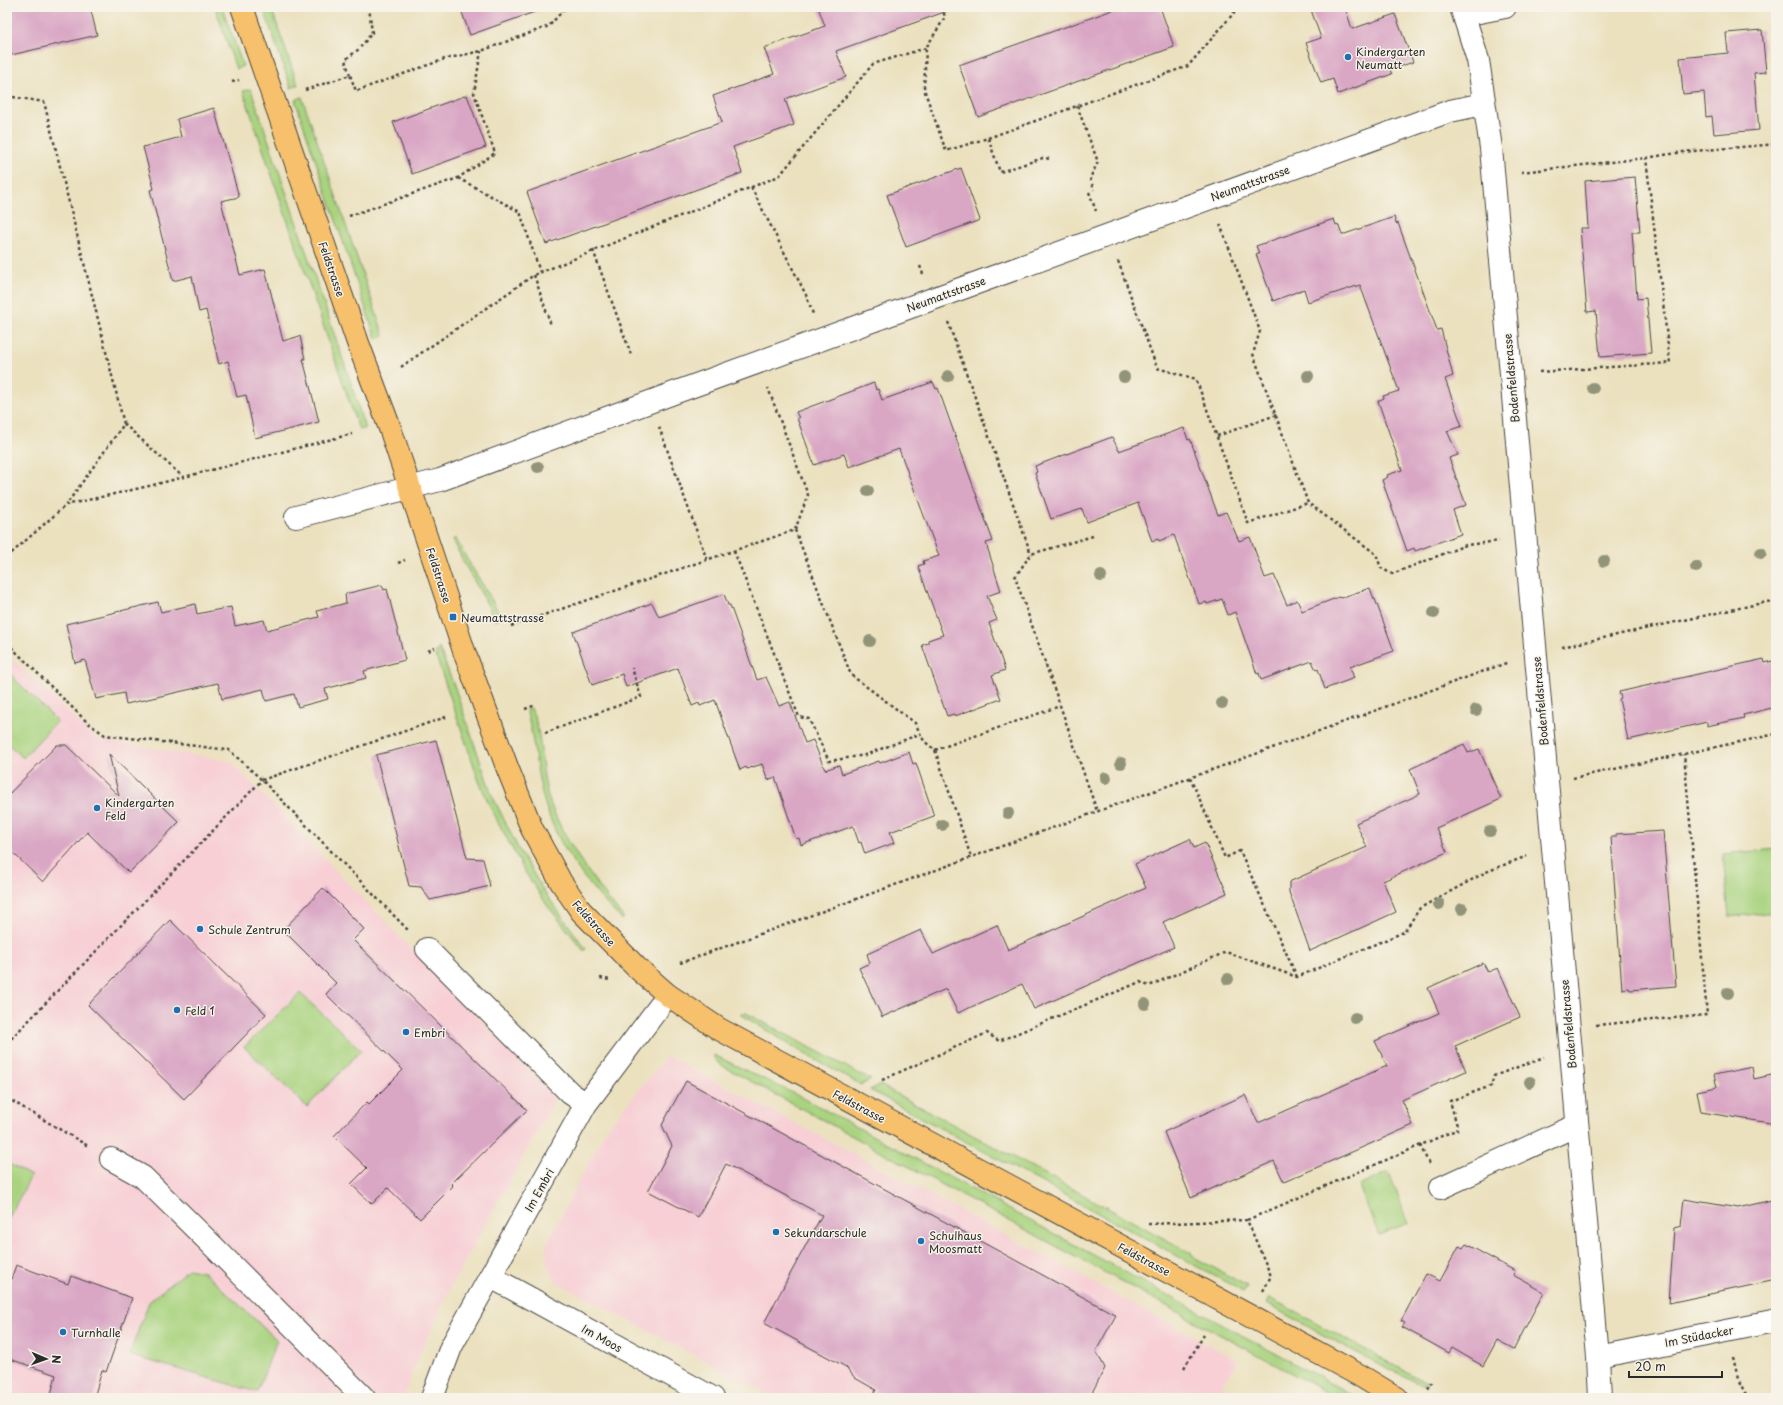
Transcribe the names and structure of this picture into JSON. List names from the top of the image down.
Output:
{
  "streets": {
    "main road": ["Feldstrasse"],
    "street": [
      "Neumattstrasse",
      "Bodenfeldstrasse",
      "Im Embri",
      "Im Stüdacker",
      "Im Moos"
    ]
  },
  "crossings": [
    ["Neumattstrasse", "Feldstrasse"],
    ["Neumattstrasse", "Bodenfeldstrasse"],
    ["Feldstrasse", "Im Embri"],
    ["Bodenfeldstrasse", "Im Stüdacker"],
    ["Im Embri", "Im Moos"]
  ],
  "places": {
    "other": [
      "Kindergarten Neumatt",
      "Kindergarten Feld",
      "Schule Zentrum",
      "Feld 1",
      "Embri",
      "Sekundarschule",
      "Schulhaus Moosmatt",
      "Turnhalle"
    ],
    "transit": ["Neumattstrasse"]
  },
  "scale_bar": "20 m",
  "north": "right"
}
